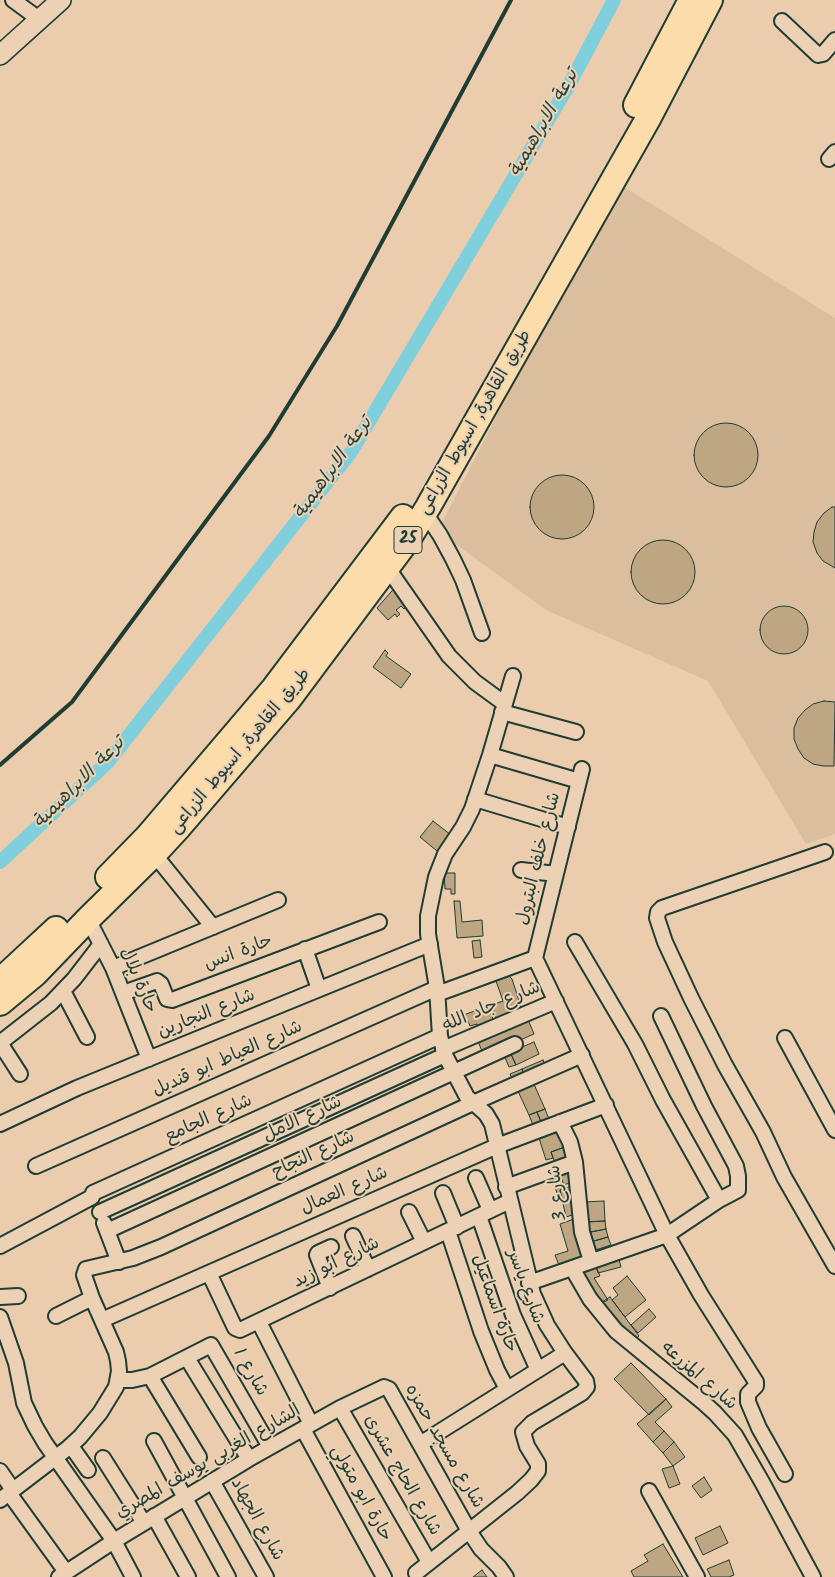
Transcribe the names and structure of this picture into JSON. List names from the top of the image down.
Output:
{
  "streets": {
    "highway": ["طريق القاهرة, اسيوط الزراعى", "25"],
    "street": [
      "شارع خلف البترول",
      "حارة انس",
      "حارة بلال",
      "شارع جاد الله",
      "شارع النجارين",
      "شارع العياط ابو قنديل",
      "شارع الجامع",
      "شارع الامل",
      "شارع النجاح",
      "شارع العمال",
      "شارع 3",
      "شارع ابو زيد",
      "شارع ياسر",
      "حارة اسماعيل",
      "شارع 1",
      "شارع المزرعه",
      "شارع مسجد حمزه",
      "الشارع الغربى يوسف المصري",
      "شارع الحاج عشرى",
      "حارة ابو متولي",
      "شارع الجهاد"
    ]
  },
  "crossings": [
    ["طريق القاهرة, اسيوط الزراعى", "حارة بلال"],
    ["شارع خلف البترول", "شارع العياط ابو قنديل"],
    ["حارة انس", "حارة بلال"],
    ["حارة بلال", "شارع النجارين"],
    ["شارع جاد الله", "شارع الجامع"],
    ["شارع العمال", "شارع 3"],
    ["شارع العمال", "شارع ابو زيد"],
    ["شارع 3", "شارع ابو زيد"],
    ["شارع ابو زيد", "شارع ياسر"],
    ["شارع ابو زيد", "حارة اسماعيل"],
    ["شارع ابو زيد", "حارة ابو متولي"],
    ["شارع 1", "الشارع الغربى يوسف المصري"],
    ["شارع مسجد حمزه", "الشارع الغربى يوسف المصري"],
    ["الشارع الغربى يوسف المصري", "شارع الحاج عشرى"],
    ["الشارع الغربى يوسف المصري", "حارة ابو متولي"],
    ["الشارع الغربى يوسف المصري", "شارع الجهاد"]
  ],
  "water": ["ترعة الابراهيمية"]
}
